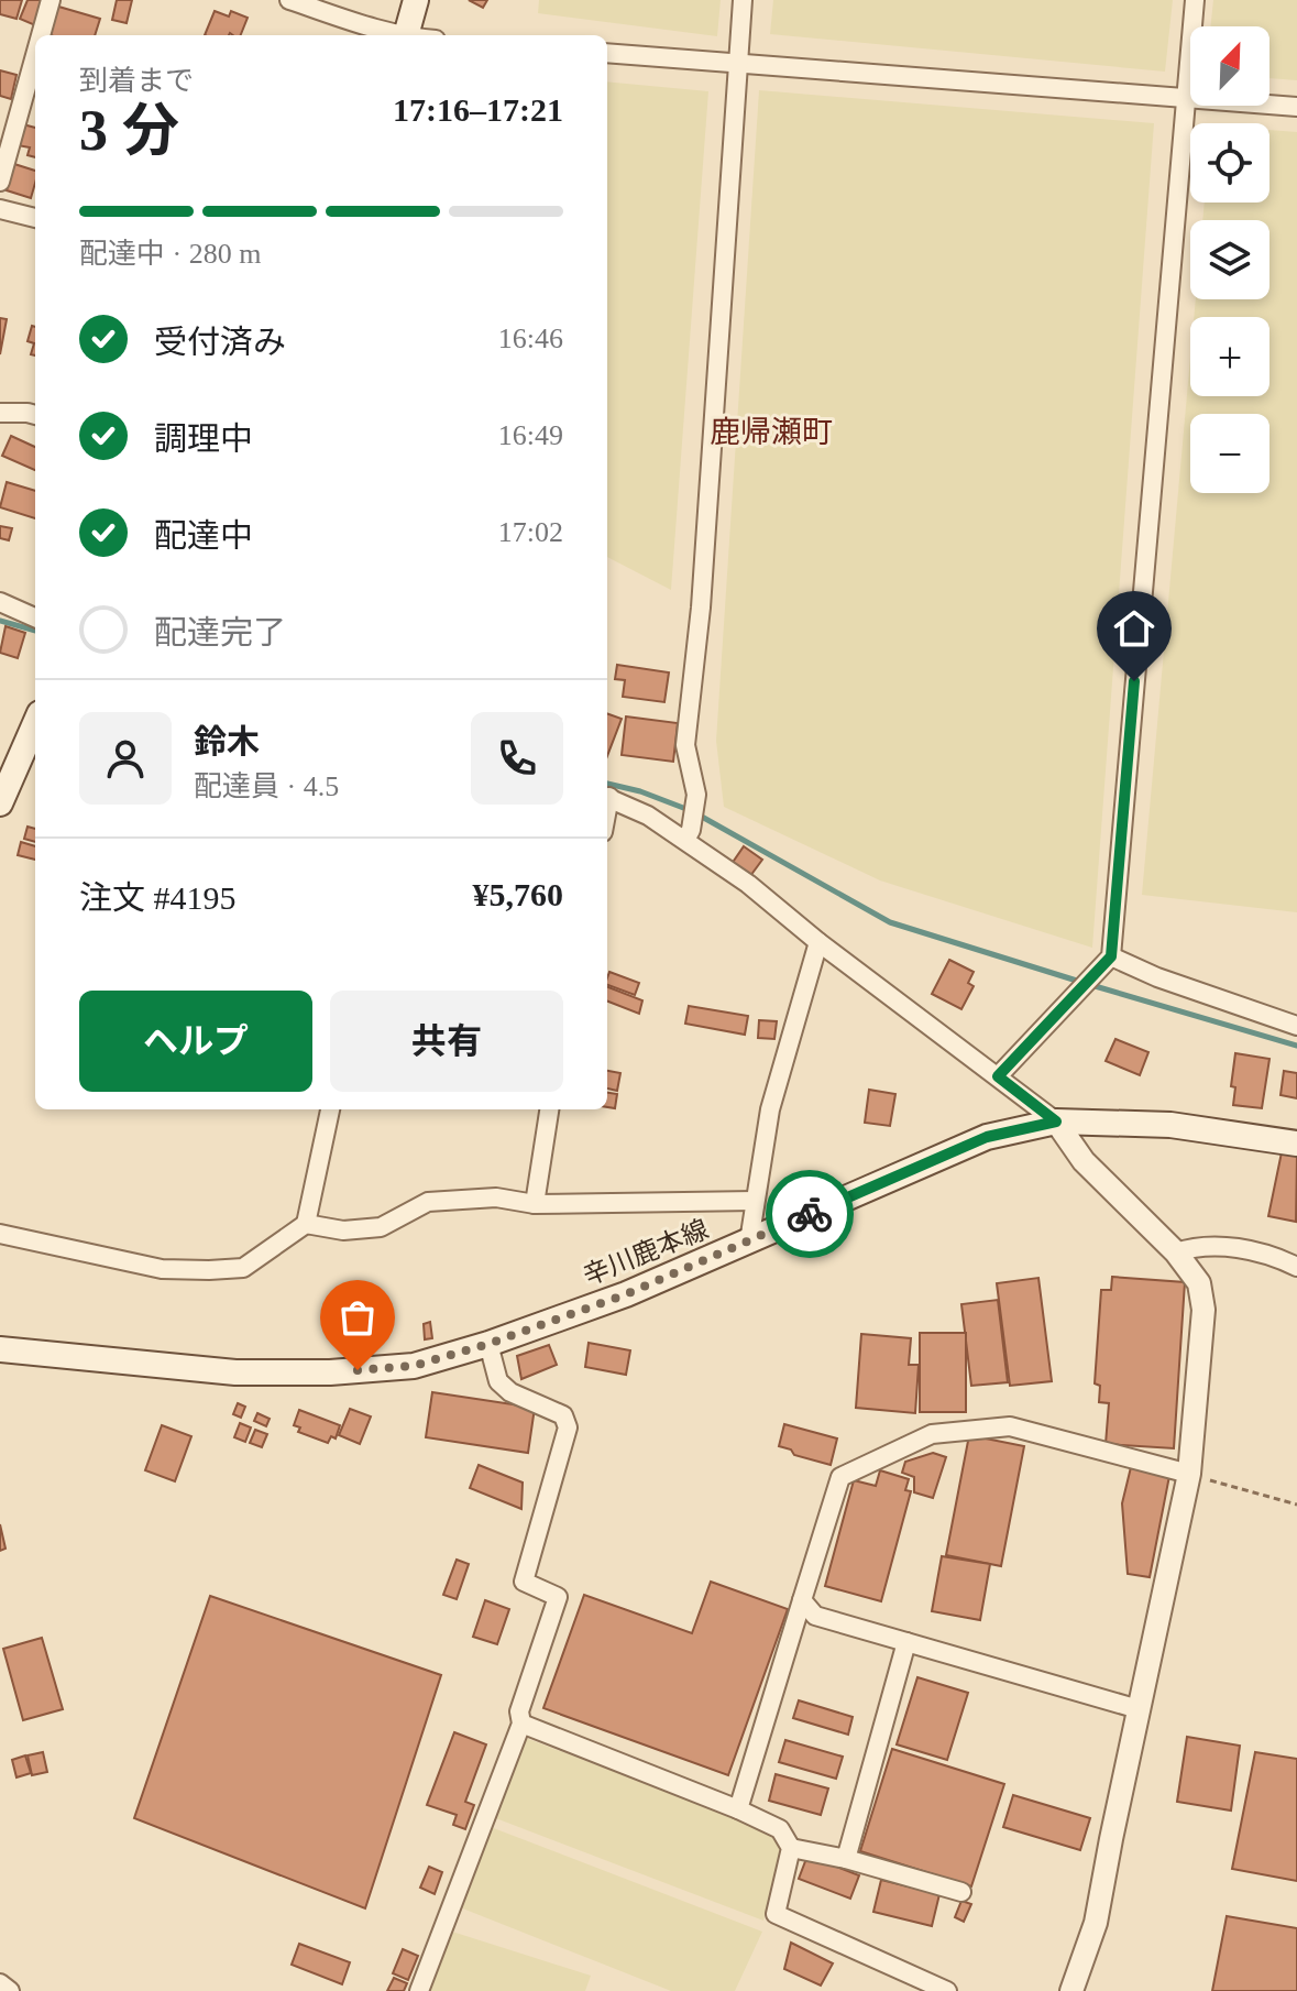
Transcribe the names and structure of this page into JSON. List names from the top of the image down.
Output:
{
  "streets": {
    "main road": ["辛川鹿本線"]
  },
  "districts": ["鹿帰瀬町"],
  "north": "top right",
  "page": {
    "map_buttons": ["+", "−"],
    "heading": ["3 分", "到着まで", "17:16–17:21"],
    "panel": [
      "鈴木",
      "配達員 · 4.5",
      "注文 #4195",
      "¥5,760"
    ],
    "bar": "配達中 · 280 m",
    "list": [
      ["受付済み", "16:46"],
      ["調理中", "16:49"],
      ["配達中", "17:02"],
      "配達完了"
    ],
    "buttons": ["ヘルプ", "共有"]
  }
}
